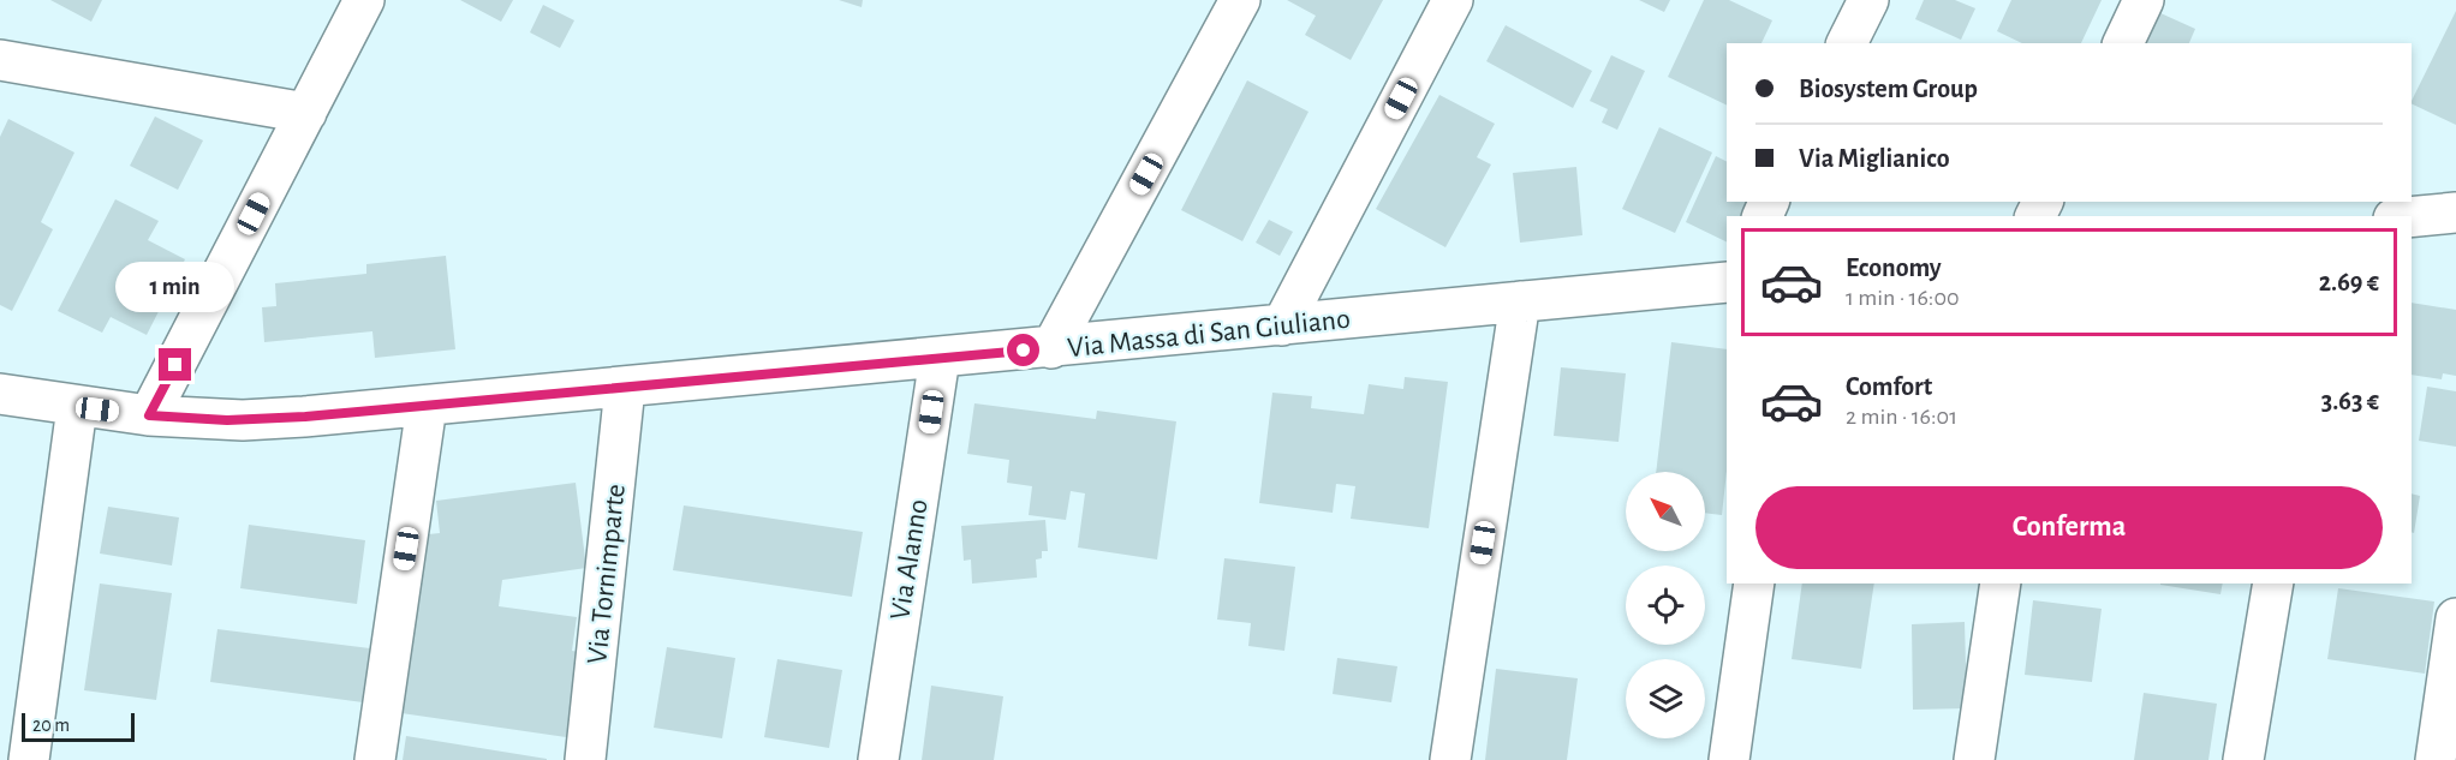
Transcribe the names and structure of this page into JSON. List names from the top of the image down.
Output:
{
  "streets": {
    "street": ["Via Massa di San Giuliano", "Via Alanno", "Via Tornimparte"]
  },
  "crossings": [
    ["Via Massa di San Giuliano", "Via Alanno"],
    ["Via Massa di San Giuliano", "Via Tornimparte"]
  ],
  "scale_bar": "20 m",
  "north": "top left",
  "page": {
    "banner": ["Biosystem Group", "Via Miglianico"],
    "list": [
      {
        "name": "Economy",
        "note": "1 min · 16:00",
        "value": "2.69 €"
      },
      {
        "name": "Comfort",
        "note": "2 min · 16:01",
        "value": "3.63 €"
      }
    ],
    "bubble": "1 min",
    "buttons": "Conferma",
    "scale": "20 m"
  }
}
